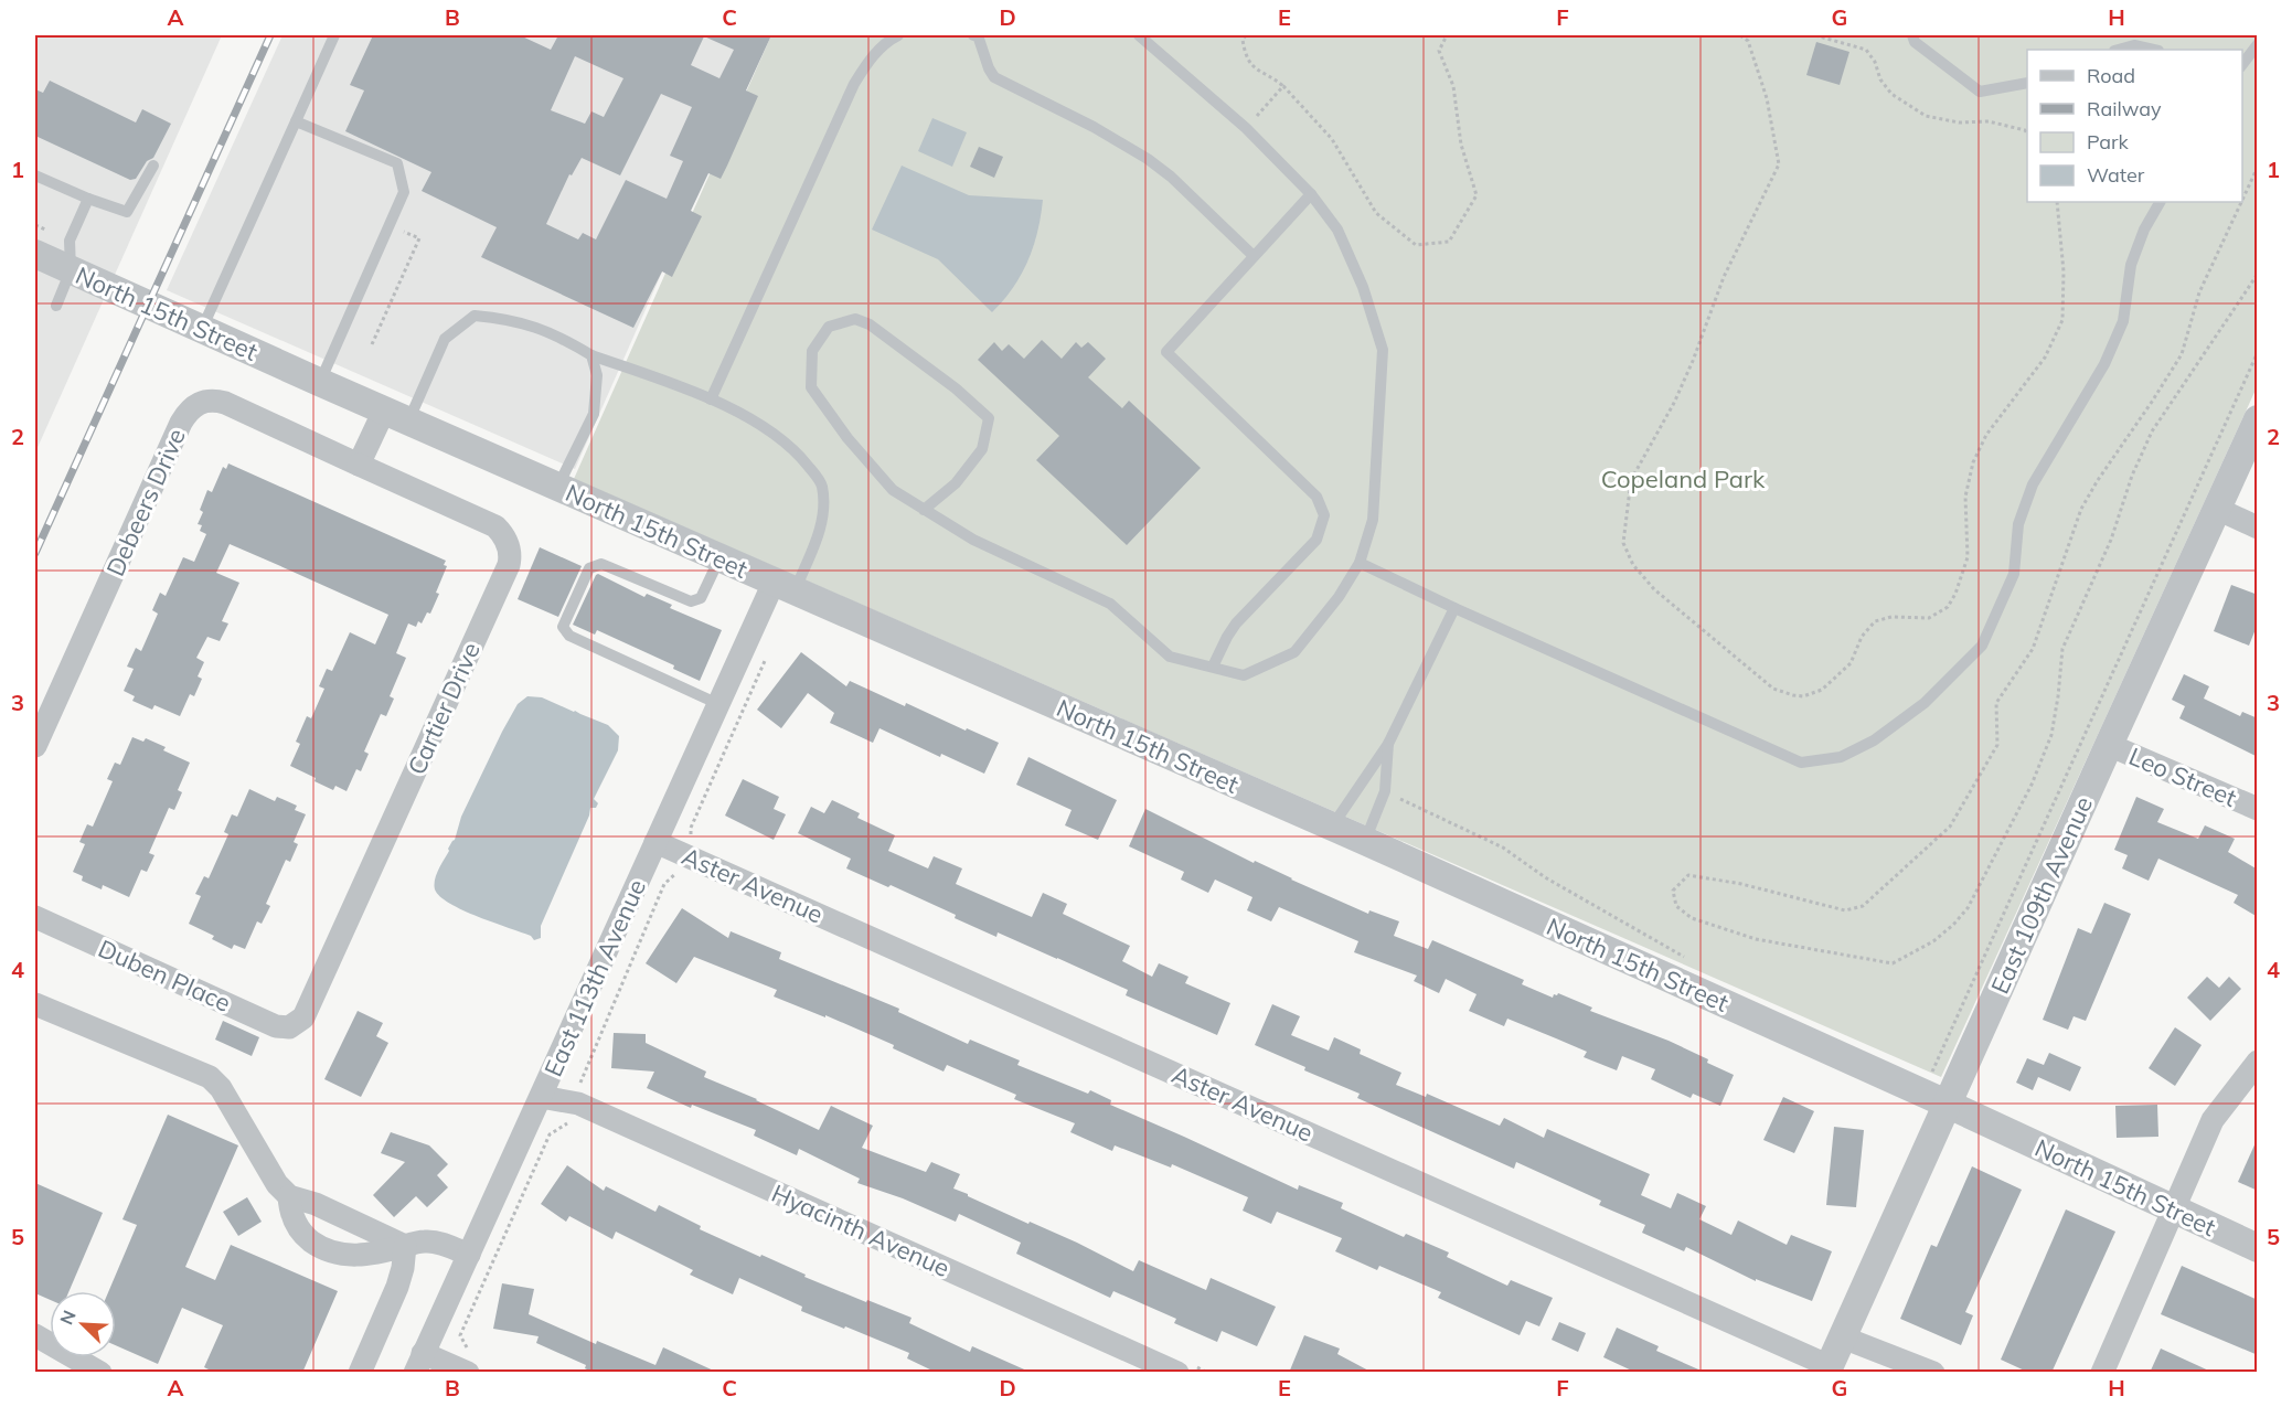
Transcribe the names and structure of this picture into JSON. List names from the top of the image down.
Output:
{
  "streets": {
    "street": [
      "North 15th Street",
      "Debeers Drive",
      "Cartier Drive",
      "Leo Street",
      "Aster Avenue",
      "East 109th Avenue",
      "Duben Place",
      "East 113th Avenue",
      "Hyacinth Avenue"
    ]
  },
  "crossings": [
    ["North 15th Street", "East 109th Avenue"],
    ["North 15th Street", "East 113th Avenue"],
    ["Debeers Drive", "Cartier Drive"],
    ["Cartier Drive", "Duben Place"],
    ["Leo Street", "East 109th Avenue"],
    ["Aster Avenue", "East 109th Avenue"],
    ["Aster Avenue", "East 113th Avenue"],
    ["East 113th Avenue", "Hyacinth Avenue"]
  ],
  "parks": ["Copeland Park"],
  "legend": [
    "Road",
    "Railway",
    "Park",
    "Water"
  ],
  "north": "top left",
  "grid": {
    "columns": [
      "A",
      "B",
      "C",
      "D",
      "E",
      "F",
      "G",
      "H"
    ],
    "rows": [
      "1",
      "2",
      "3",
      "4",
      "5"
    ]
  }
}
